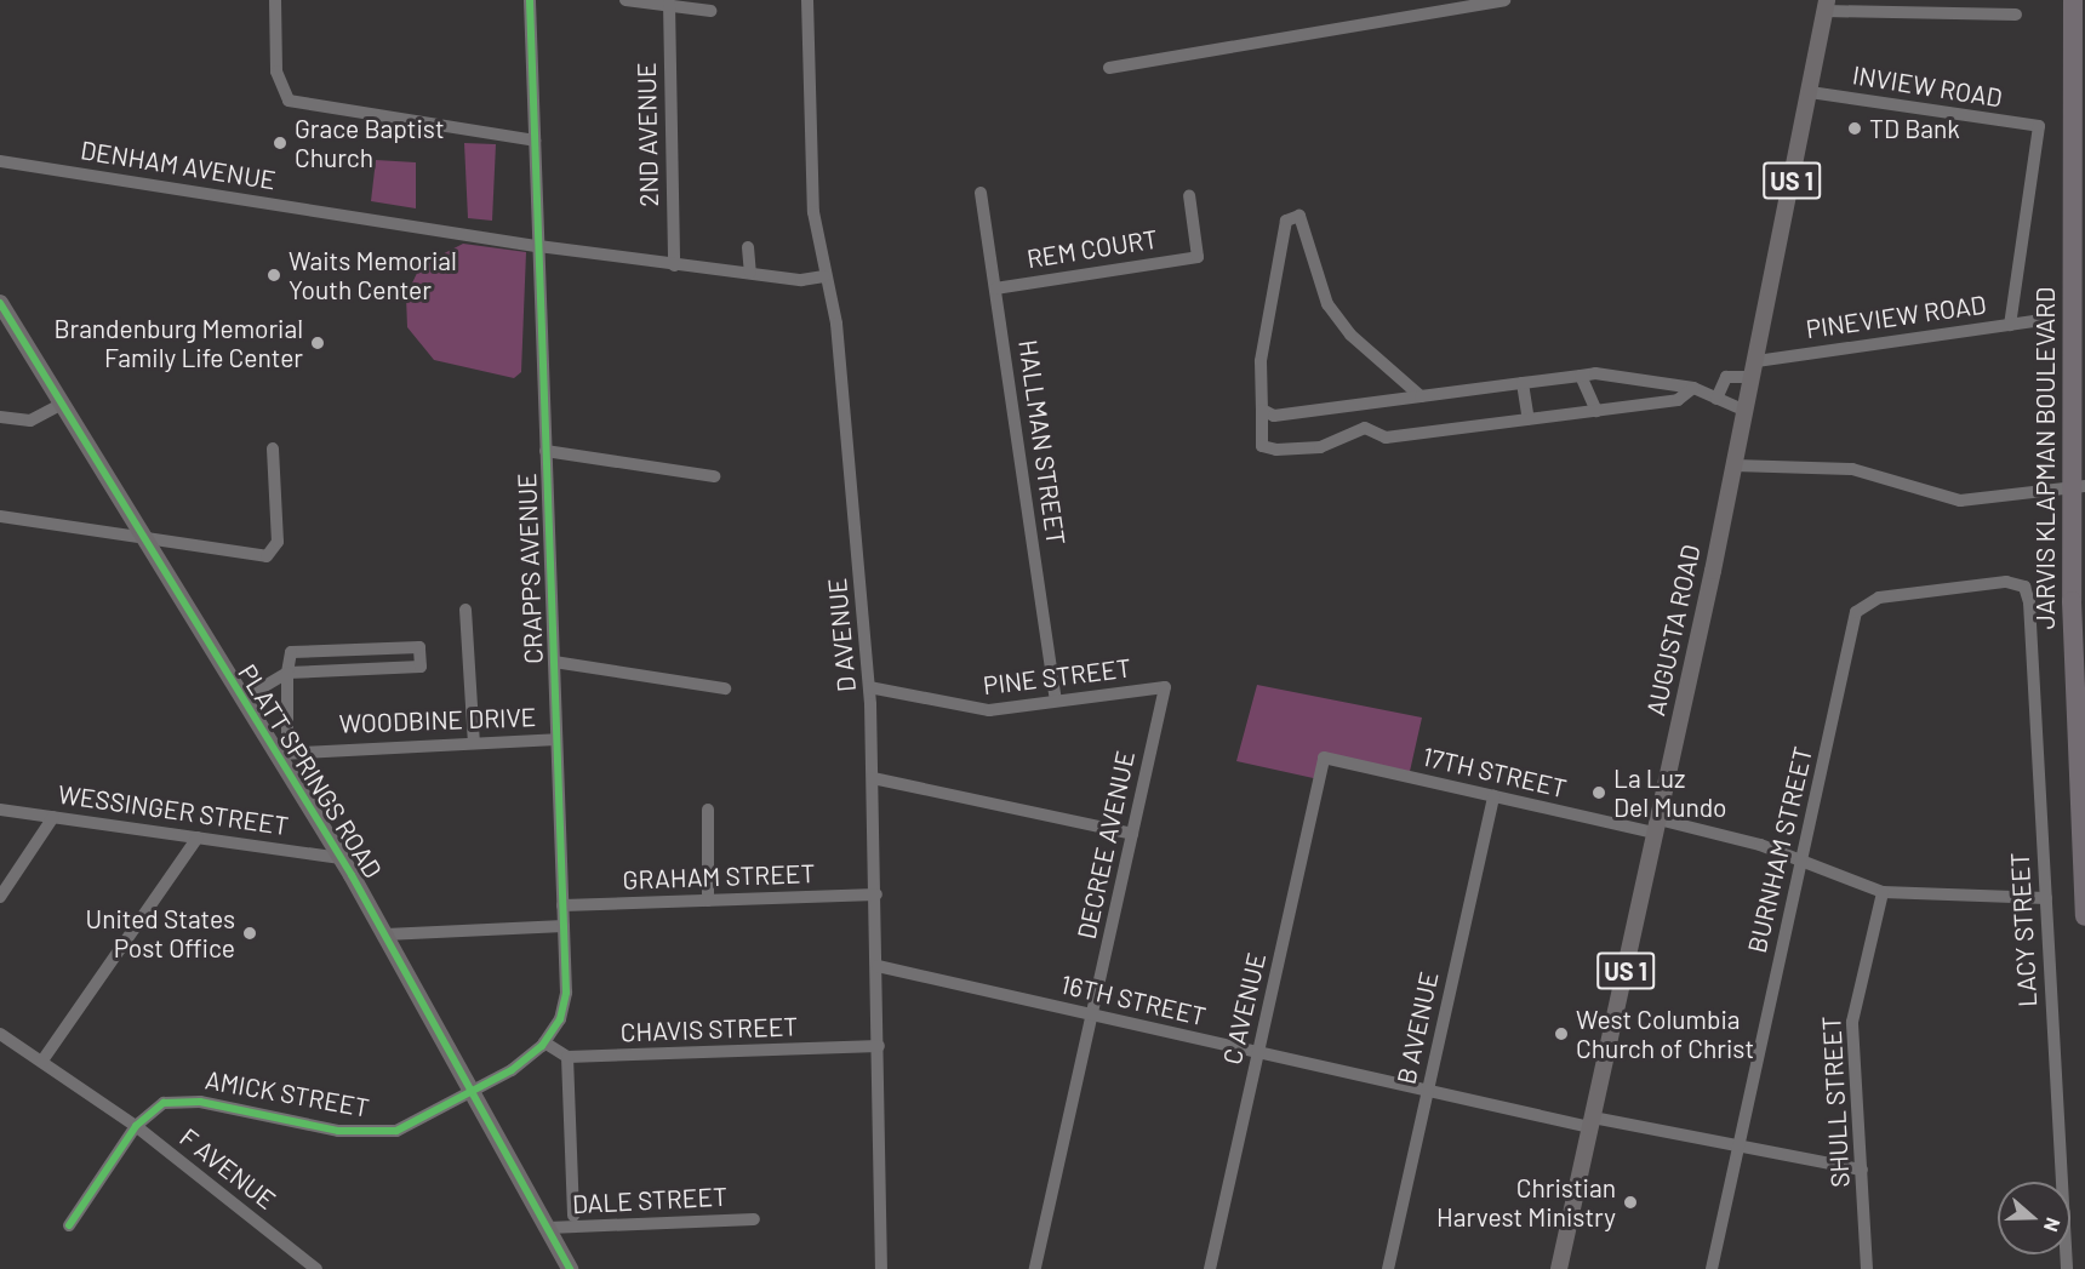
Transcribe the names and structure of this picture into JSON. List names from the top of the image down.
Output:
{
  "streets": {
    "highway": ["JARVIS KLAPMAN BOULEVARD"],
    "main road": ["US 1", "AUGUSTA ROAD", "PLATT SPRINGS ROAD"],
    "street": [
      "INVIEW ROAD",
      "2ND AVENUE",
      "DENHAM AVENUE",
      "REM COURT",
      "PINEVIEW ROAD",
      "HALLMAN STREET",
      "CRAPPS AVENUE",
      "D AVENUE",
      "PINE STREET",
      "WOODBINE DRIVE",
      "17TH STREET",
      "WESSINGER STREET",
      "DECREE AVENUE",
      "BURNHAM STREET",
      "GRAHAM STREET",
      "LACY STREET",
      "16TH STREET",
      "C AVENUE",
      "B AVENUE",
      "CHAVIS STREET",
      "AMICK STREET",
      "SHULL STREET",
      "F AVENUE",
      "DALE STREET"
    ]
  },
  "crossings": [
    ["INVIEW ROAD", "PINEVIEW ROAD"],
    ["INVIEW ROAD", "AUGUSTA ROAD"],
    ["2ND AVENUE", "DENHAM AVENUE"],
    ["DENHAM AVENUE", "CRAPPS AVENUE"],
    ["DENHAM AVENUE", "D AVENUE"],
    ["REM COURT", "HALLMAN STREET"],
    ["PINEVIEW ROAD", "AUGUSTA ROAD"],
    ["HALLMAN STREET", "PINE STREET"],
    ["CRAPPS AVENUE", "WOODBINE DRIVE"],
    ["CRAPPS AVENUE", "PLATT SPRINGS ROAD"],
    ["CRAPPS AVENUE", "GRAHAM STREET"],
    ["CRAPPS AVENUE", "AMICK STREET"],
    ["AUGUSTA ROAD", "17TH STREET"],
    ["AUGUSTA ROAD", "16TH STREET"],
    ["D AVENUE", "PINE STREET"],
    ["D AVENUE", "GRAHAM STREET"],
    ["D AVENUE", "16TH STREET"],
    ["D AVENUE", "CHAVIS STREET"],
    ["PINE STREET", "DECREE AVENUE"],
    ["WOODBINE DRIVE", "PLATT SPRINGS ROAD"],
    ["PLATT SPRINGS ROAD", "WESSINGER STREET"],
    ["PLATT SPRINGS ROAD", "AMICK STREET"],
    ["PLATT SPRINGS ROAD", "DALE STREET"],
    ["17TH STREET", "BURNHAM STREET"],
    ["17TH STREET", "LACY STREET"],
    ["17TH STREET", "C AVENUE"],
    ["17TH STREET", "B AVENUE"],
    ["17TH STREET", "SHULL STREET"],
    ["DECREE AVENUE", "16TH STREET"],
    ["BURNHAM STREET", "LACY STREET"],
    ["BURNHAM STREET", "16TH STREET"],
    ["16TH STREET", "C AVENUE"],
    ["16TH STREET", "B AVENUE"],
    ["16TH STREET", "SHULL STREET"],
    ["AMICK STREET", "F AVENUE"]
  ],
  "places": [
    "TD Bank",
    "Grace Baptist Church",
    "Waits Memorial Youth Center",
    "Brandenburg Memorial Family Life Center",
    "La Luz Del Mundo",
    "United States Post Office",
    "West Columbia Church of Christ",
    "Christian Harvest Ministry"
  ],
  "north": "right"
}
